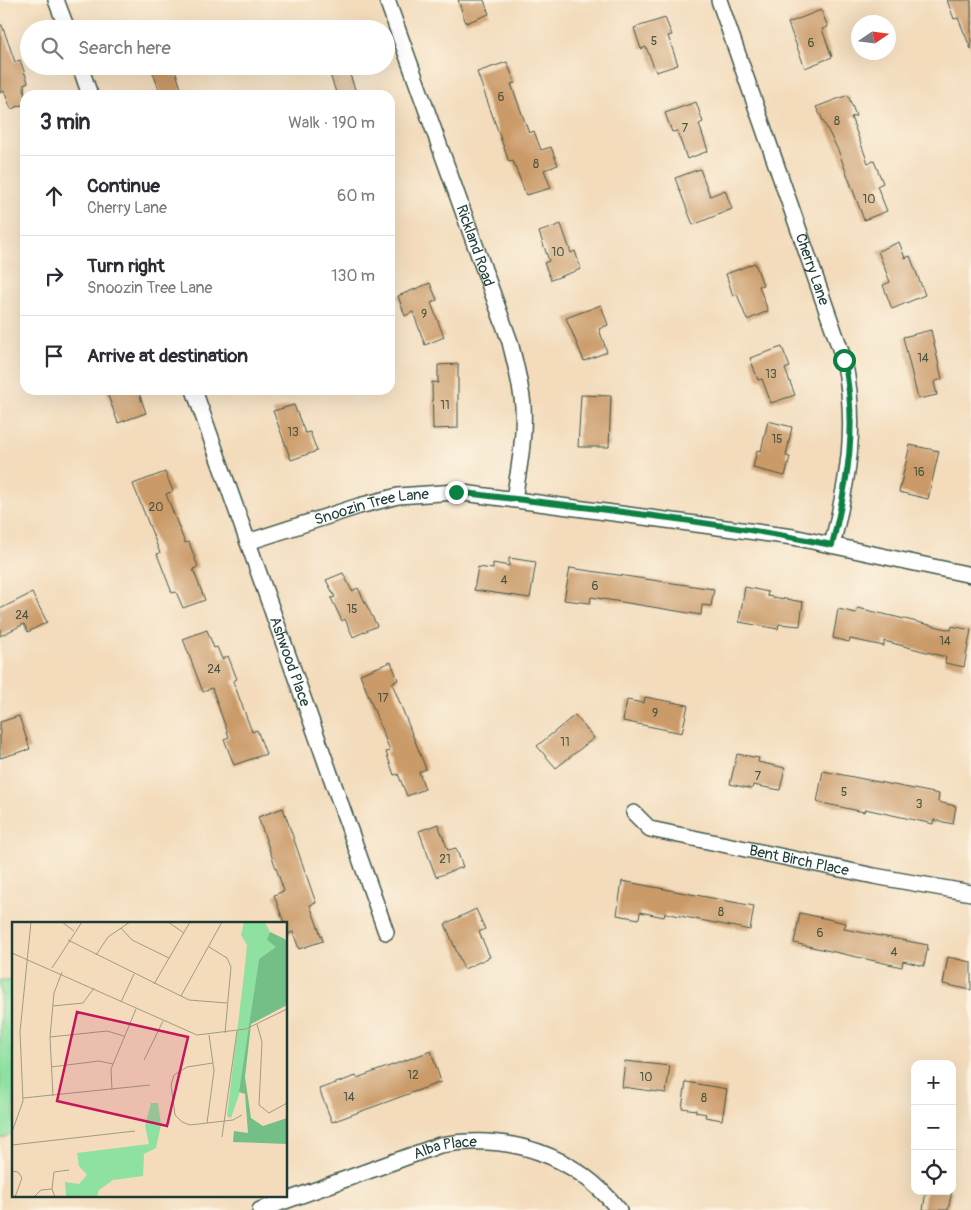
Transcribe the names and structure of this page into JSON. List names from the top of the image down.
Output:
{
  "streets": {
    "street": [
      "Rickland Road",
      "Cherry Lane",
      "Snoozin Tree Lane",
      "Ashwood Place",
      "Bent Birch Place",
      "Alba Place"
    ]
  },
  "crossings": [
    ["Rickland Road", "Snoozin Tree Lane"],
    ["Cherry Lane", "Snoozin Tree Lane"],
    ["Snoozin Tree Lane", "Ashwood Place"]
  ],
  "house_numbers": [
    "5",
    "6",
    "6",
    "8",
    "7",
    "8",
    "10",
    "10",
    "9",
    "14",
    "13",
    "11",
    "13",
    "15",
    "16",
    "20",
    "4",
    "6",
    "15",
    "24",
    "14",
    "24",
    "17",
    "9",
    "11",
    "7",
    "5",
    "3",
    "21",
    "8",
    "6",
    "4",
    "12",
    "10",
    "14",
    "8"
  ],
  "north": "right",
  "page": {
    "search": "Search here",
    "heading": ["3 min", "Walk · 190 m"],
    "list": [
      ["Continue", "Cherry Lane", "60 m"],
      ["Turn right", "Snoozin Tree Lane", "130 m"],
      "Arrive at destination"
    ],
    "map_buttons": ["+", "−"]
  }
}
